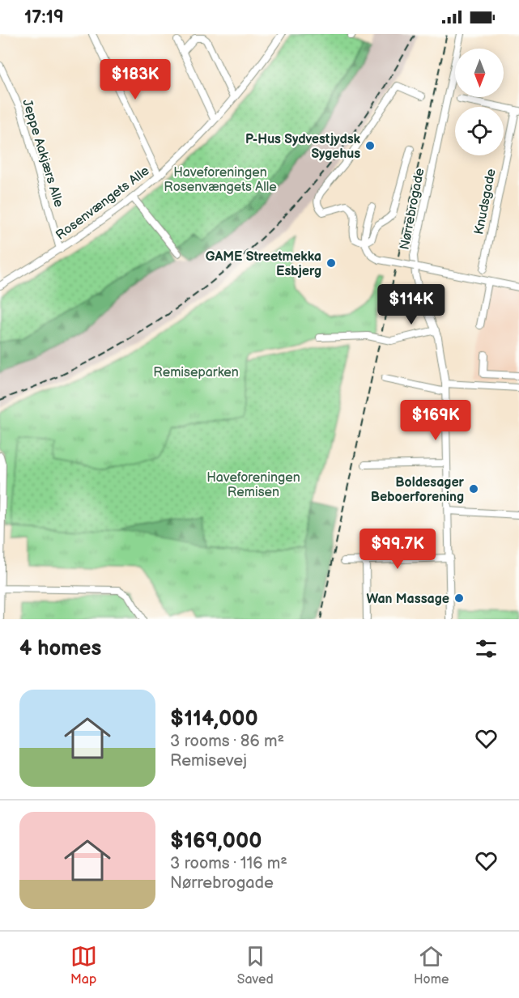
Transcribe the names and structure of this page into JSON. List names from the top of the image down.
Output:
{
  "streets": {
    "street": [
      "Jeppe Aakjærs Alle",
      "Knudsgade",
      "Rosenvængets Alle",
      "Nørrebrogade"
    ]
  },
  "crossings": [
    ["Jeppe Aakjærs Alle", "Rosenvængets Alle"]
  ],
  "parks": ["Haveforeningen Rosenvængets Alle", "Remiseparken", "Haveforeningen Remisen"],
  "places": [
    "P-Hus Sydvestjydsk Sygehus",
    "GAME Streetmekka Esbjerg",
    "Boldesager Beboerforening",
    "Wan Massage"
  ],
  "north": "bottom",
  "page": {
    "status": "17:19",
    "price": [
      "$183K",
      "$114K",
      "$169K",
      "$99.7K"
    ],
    "heading": "4 homes",
    "list": [
      {
        "name": "$114,000",
        "note": "3 rooms · 86 m² · Remisevej"
      },
      {
        "name": "$169,000",
        "note": "3 rooms · 116 m² · Nørrebrogade"
      }
    ],
    "tabs": ["Map", "Saved", "Home"]
  }
}
